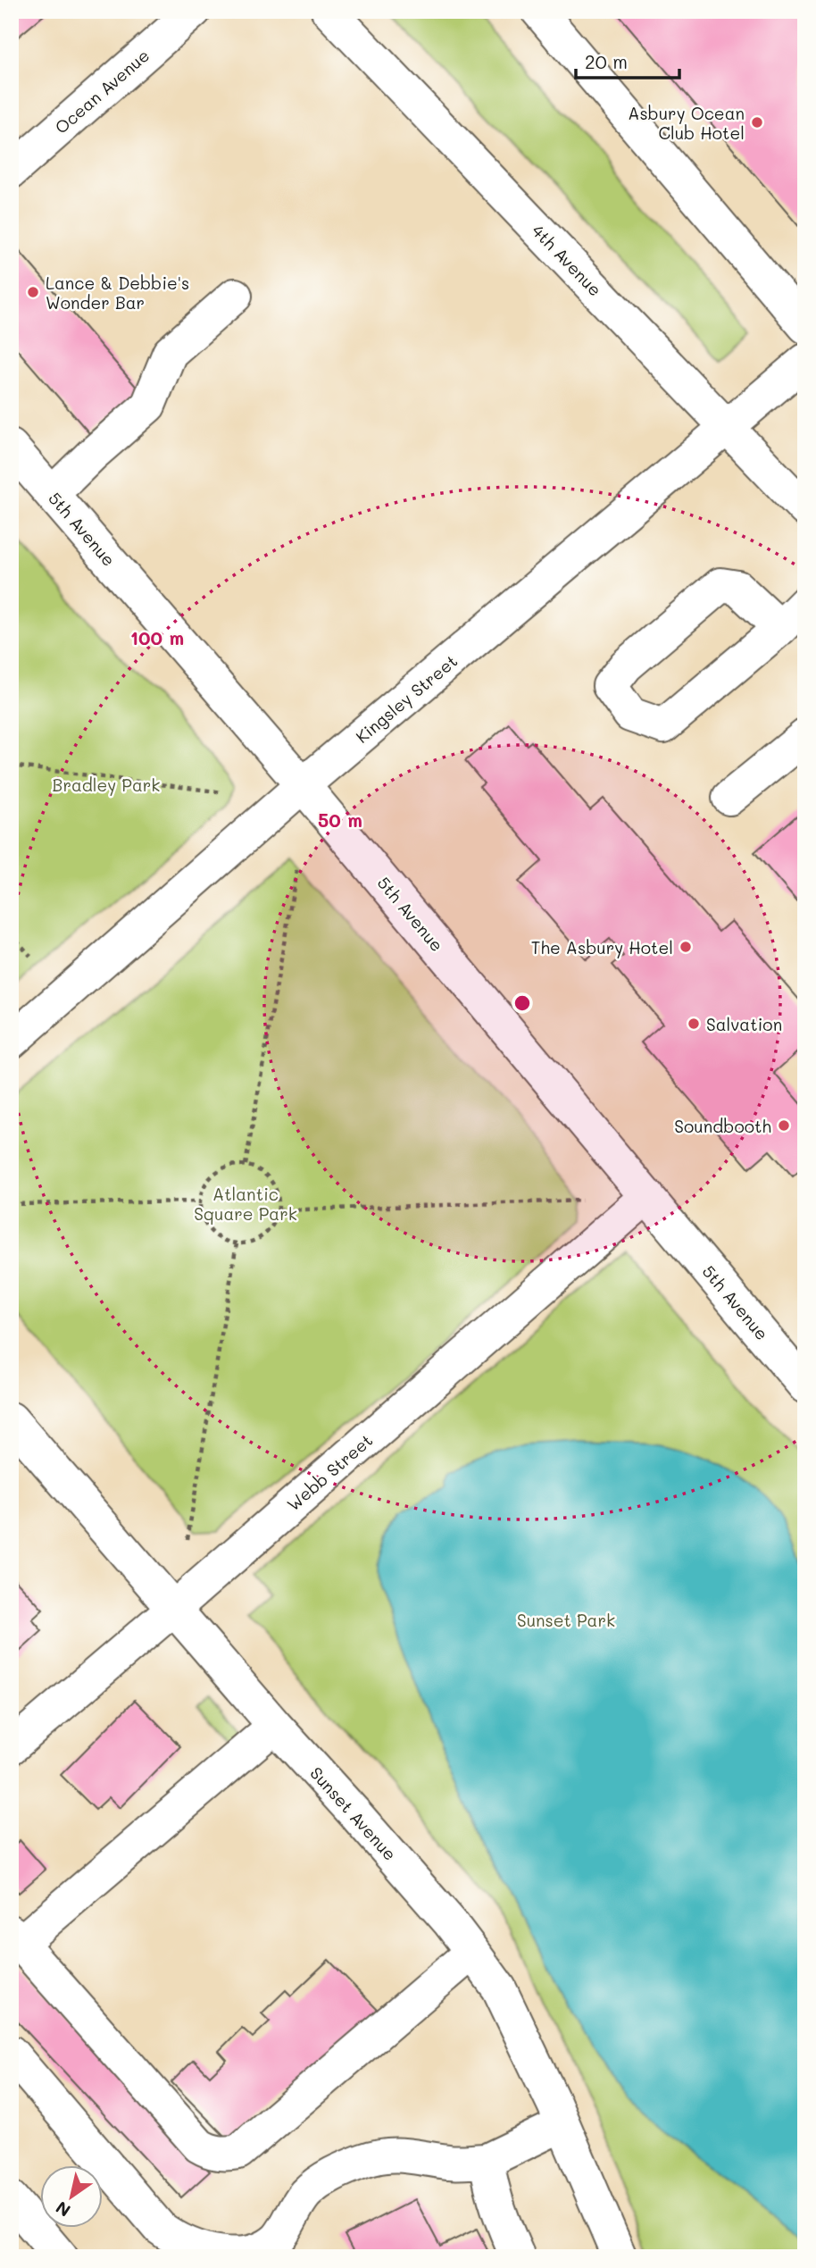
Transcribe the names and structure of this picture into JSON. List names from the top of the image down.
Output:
{
  "streets": {
    "street": [
      "Ocean Avenue",
      "4th Avenue",
      "5th Avenue",
      "Kingsley Street",
      "Webb Street",
      "Sunset Avenue"
    ]
  },
  "crossings": [
    ["4th Avenue", "Kingsley Street"],
    ["5th Avenue", "Kingsley Street"],
    ["5th Avenue", "Webb Street"],
    ["Webb Street", "Sunset Avenue"]
  ],
  "parks": ["Bradley Park", "Atlantic Square Park", "Sunset Park"],
  "places": [
    "Asbury Ocean Club Hotel",
    "Lance & Debbie's Wonder Bar",
    "The Asbury Hotel",
    "Salvation",
    "Soundbooth"
  ],
  "scale_bar": "20 m",
  "north": "bottom left",
  "rings": ["100 m", "50 m"]
}
